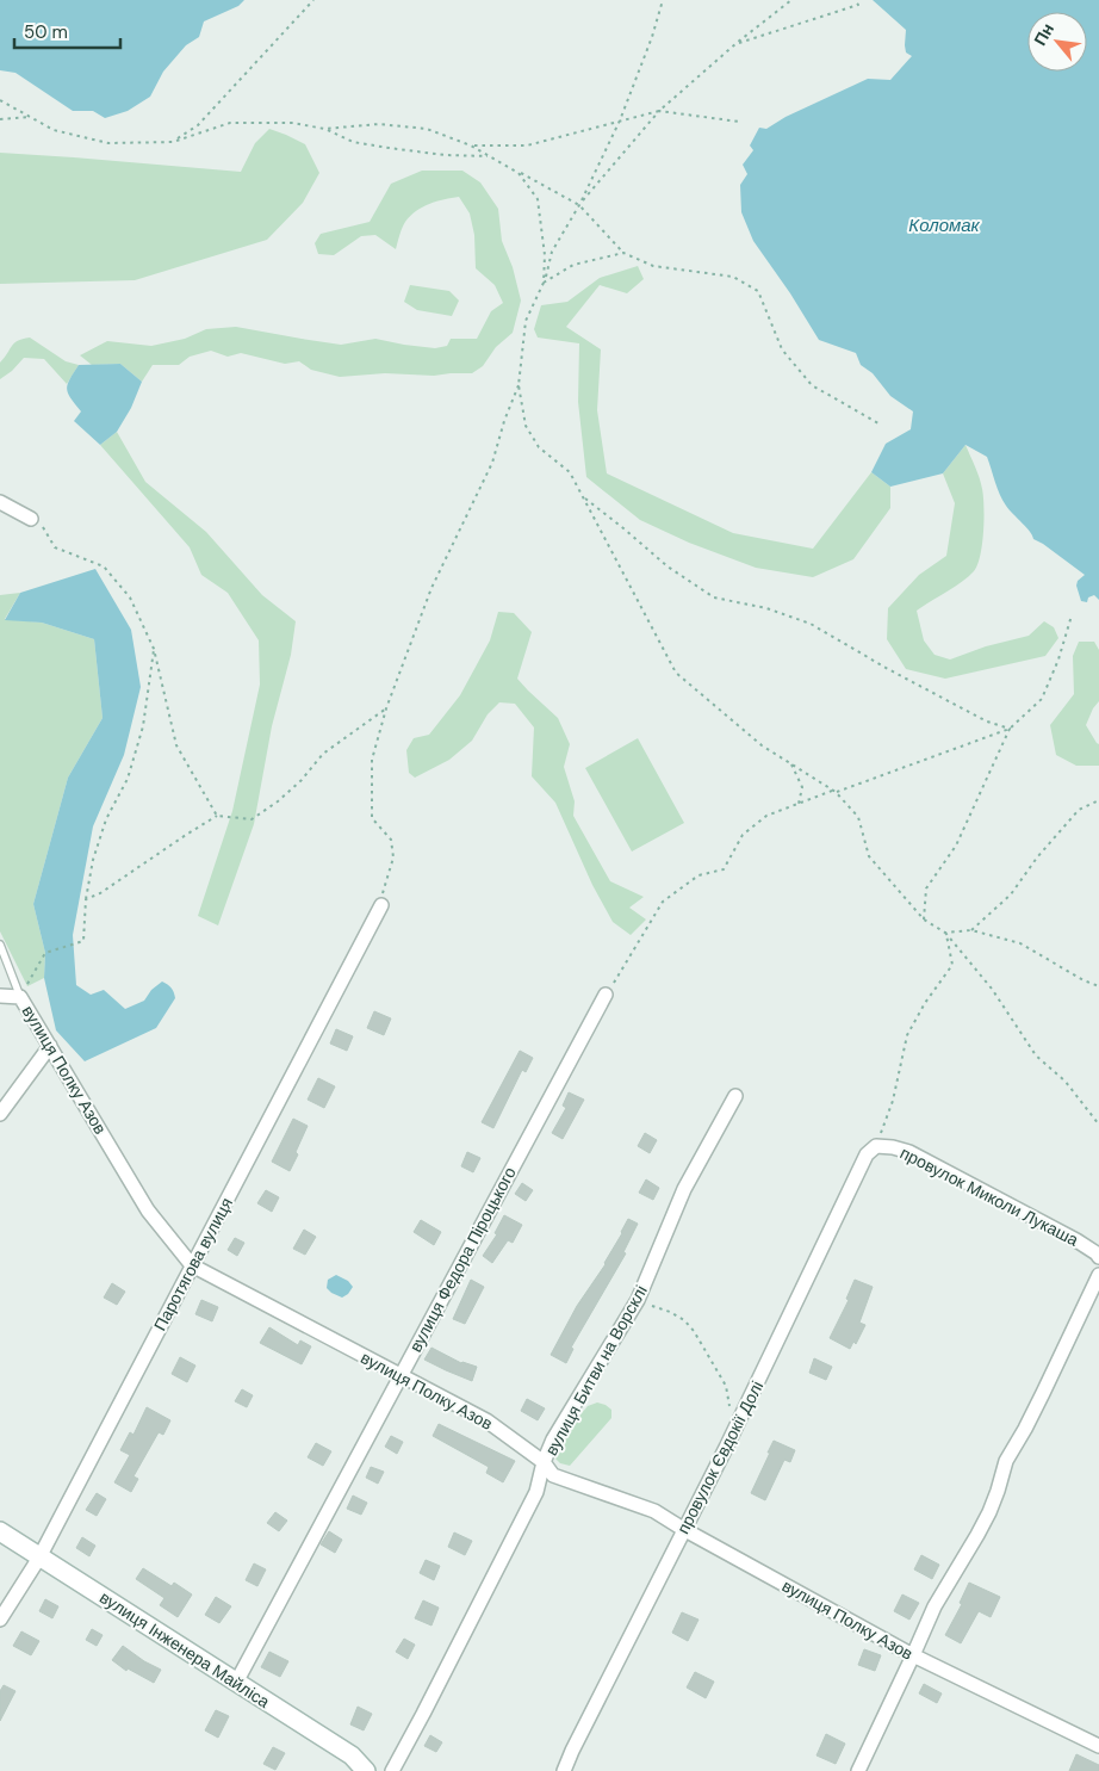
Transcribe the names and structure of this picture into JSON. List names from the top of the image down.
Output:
{
  "streets": {
    "street": [
      "вулиця Полку Азов",
      "провулок Миколи Лукаша",
      "вулиця Федора Піроцького",
      "Паротягова вулиця",
      "вулиця Битви на Ворсклі",
      "провулок Євдокії Долі",
      "вулиця Інженера Майліса"
    ]
  },
  "crossings": [
    ["вулиця Полку Азов", "вулиця Федора Піроцького"],
    ["вулиця Полку Азов", "Паротягова вулиця"],
    ["вулиця Полку Азов", "вулиця Битви на Ворсклі"],
    ["вулиця Полку Азов", "провулок Євдокії Долі"],
    ["провулок Миколи Лукаша", "провулок Євдокії Долі"],
    ["вулиця Федора Піроцького", "вулиця Інженера Майліса"],
    ["Паротягова вулиця", "вулиця Інженера Майліса"]
  ],
  "water": ["Коломак"],
  "scale_bar": "50 m",
  "north": "top left"
}
